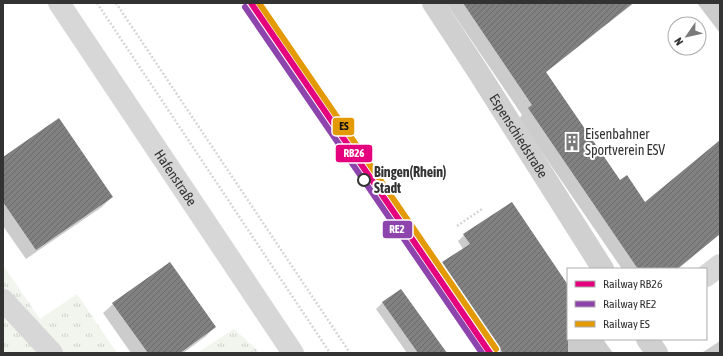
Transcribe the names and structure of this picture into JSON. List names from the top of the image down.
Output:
{
  "streets": {
    "main road": ["Espenschiedstraße"],
    "street": ["Hafenstraße"]
  },
  "places": {
    "building": ["Eisenbahner Sportverein ESV"],
    "other": ["Bingen(Rhein) Stadt"]
  },
  "lines": ["rail line RB26", "rail line ES", "rail line RE2"],
  "legend": ["Railway RB26", "Railway RE2", "Railway ES"],
  "north": "bottom left"
}
